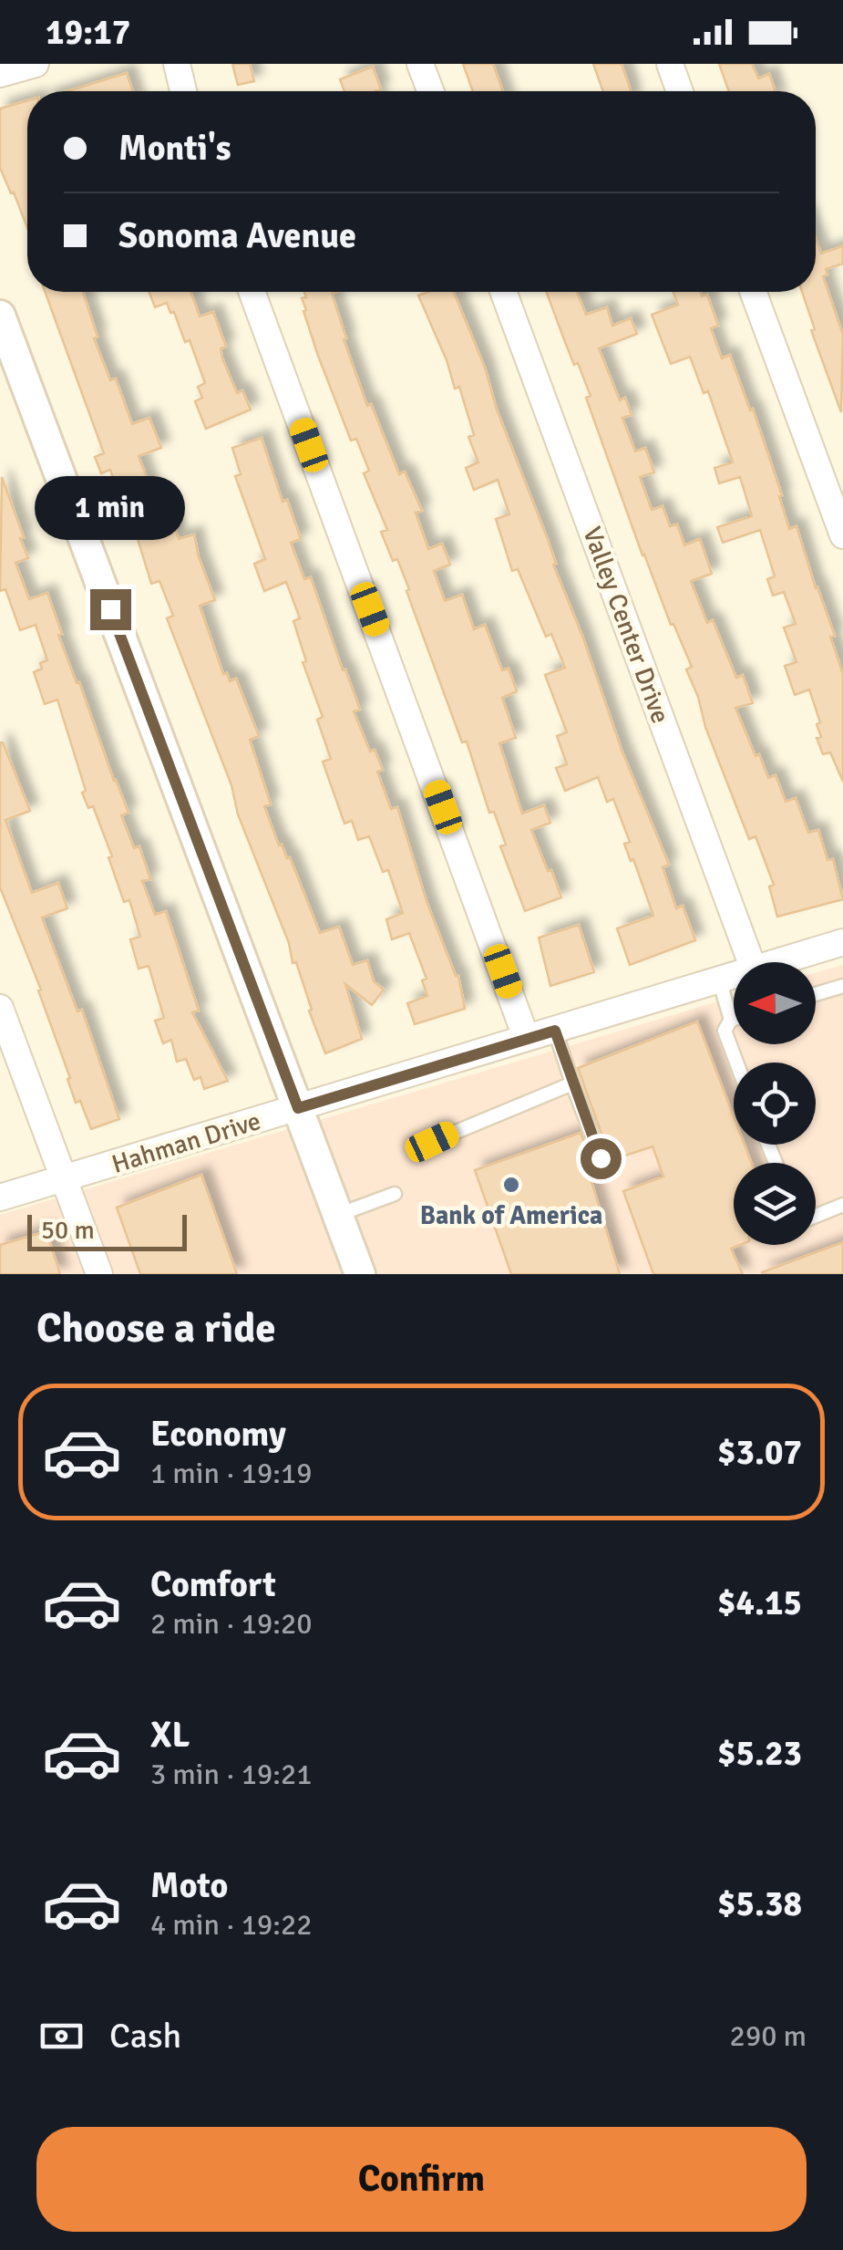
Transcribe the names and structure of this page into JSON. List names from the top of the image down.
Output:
{
  "streets": {
    "street": ["Valley Center Drive", "Hahman Drive"]
  },
  "places": ["Bank of America"],
  "scale_bar": "50 m",
  "north": "left",
  "page": {
    "status": "19:17",
    "banner": ["Monti's", "Sonoma Avenue"],
    "bubble": "1 min",
    "scale": "50 m",
    "heading": "Choose a ride",
    "list": [
      {
        "name": "Economy",
        "note": "1 min · 19:19",
        "value": "$3.07"
      },
      {
        "name": "Comfort",
        "note": "2 min · 19:20",
        "value": "$4.15"
      },
      {
        "name": "XL",
        "note": "3 min · 19:21",
        "value": "$5.23"
      },
      {
        "name": "Moto",
        "note": "4 min · 19:22",
        "value": "$5.38"
      }
    ],
    "pay": ["Cash", "290 m"],
    "buttons": "Confirm"
  }
}
